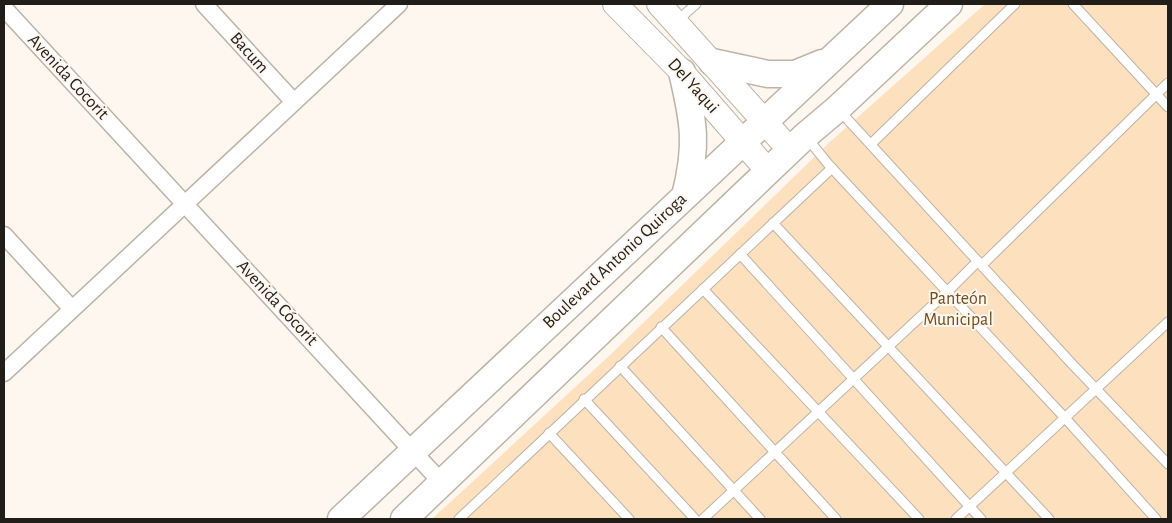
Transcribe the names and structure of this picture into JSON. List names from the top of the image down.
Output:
{
  "streets": {
    "main road": ["Del Yaqui", "Boulevard Antonio Quiroga"],
    "street": ["Bacum", "Avenida Cocorit", "Avenida Cócorit"]
  },
  "crossings": [
    ["Avenida Cocorit", "Avenida Cócorit"],
    ["Del Yaqui", "Boulevard Antonio Quiroga"],
    ["Boulevard Antonio Quiroga", "Avenida Cócorit"]
  ],
  "parks": ["Panteón Municipal"]
}
